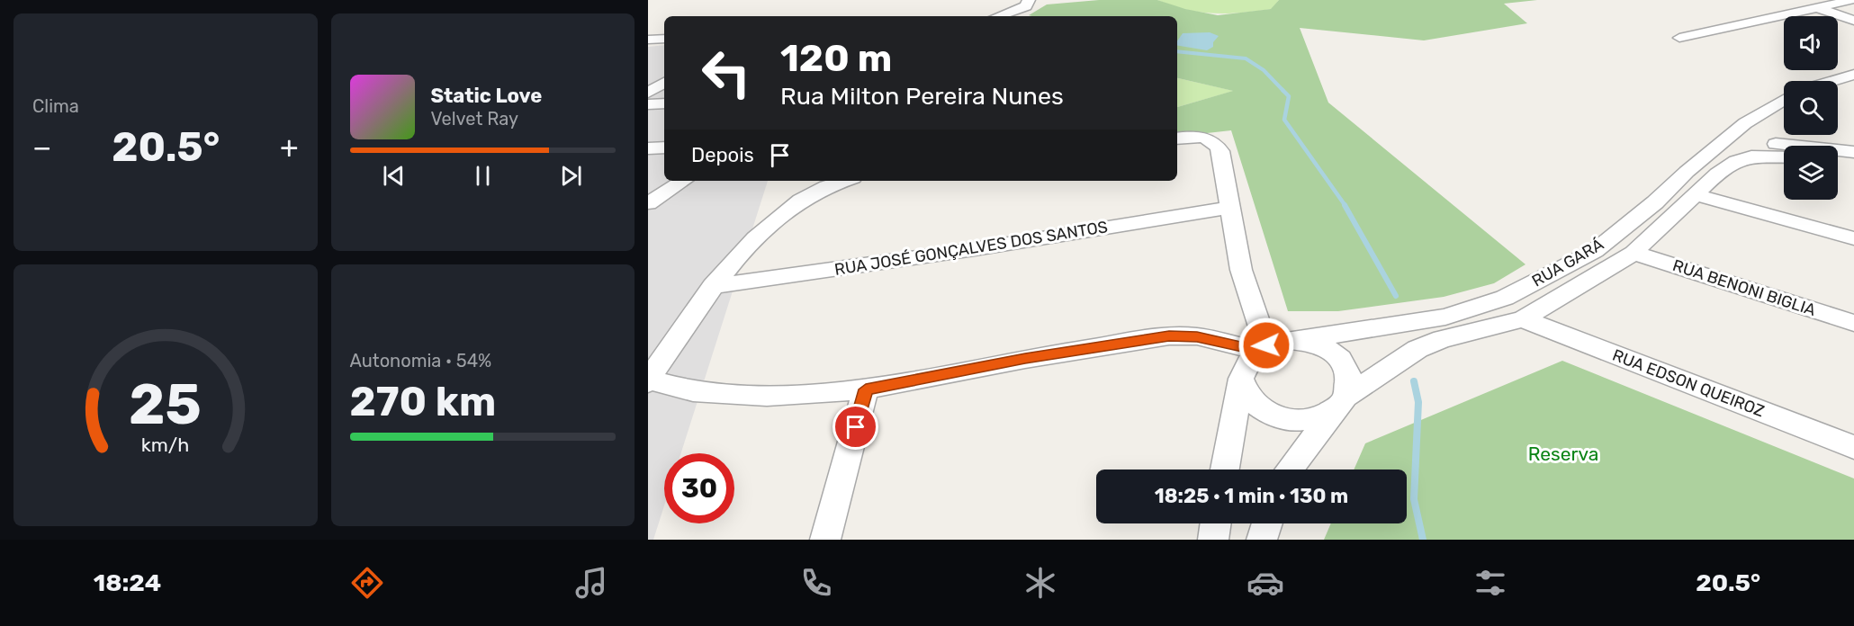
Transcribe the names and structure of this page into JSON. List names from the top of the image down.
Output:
{
  "streets": {
    "street": [
      "RUA JOSÉ GONÇALVES DOS SANTOS",
      "RUA GARÁ",
      "RUA BENONI BIGLIA",
      "RUA EDSON QUEIROZ"
    ]
  },
  "parks": ["Reserva"],
  "page": {
    "tile": [
      "Clima",
      ["Autonomia · 54%", "270 km"]
    ],
    "turn": ["120 m", "Rua Milton Pereira Nunes"],
    "song": ["Static Love", "Velvet Ray"],
    "heat": ["−", "20.5°", "+"],
    "then": "Depois",
    "limit": "30",
    "trip": "18:25 · 1 min · 130 m",
    "tabs": ["18:24", "20.5°"],
    "gauge": ["25", "km/h"]
  }
}
